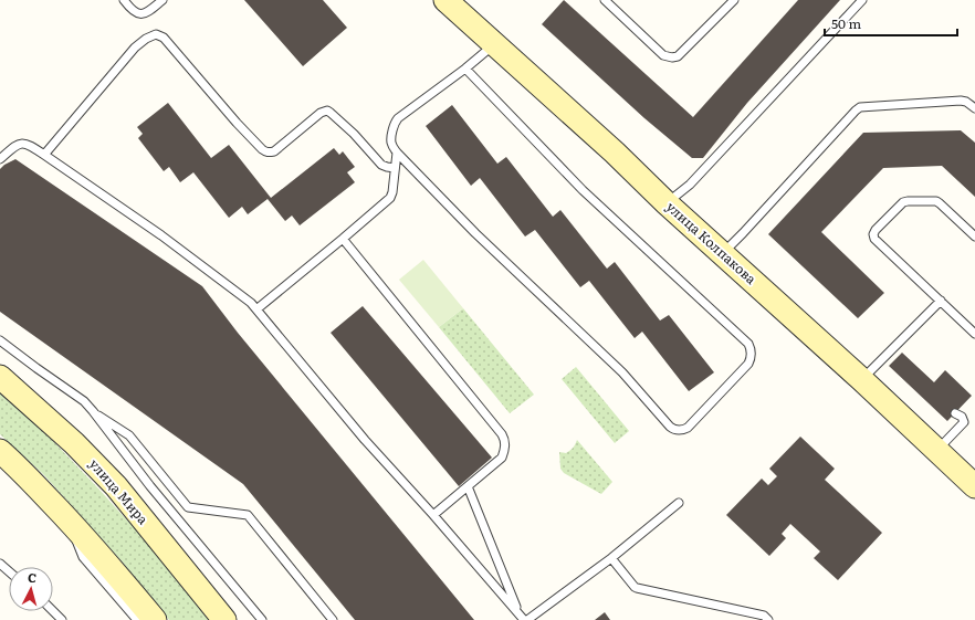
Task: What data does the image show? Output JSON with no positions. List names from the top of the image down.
{
  "streets": {
    "street": ["улица Колпакова", "улица Мира"]
  },
  "scale_bar": "50 m",
  "north": "top"
}
